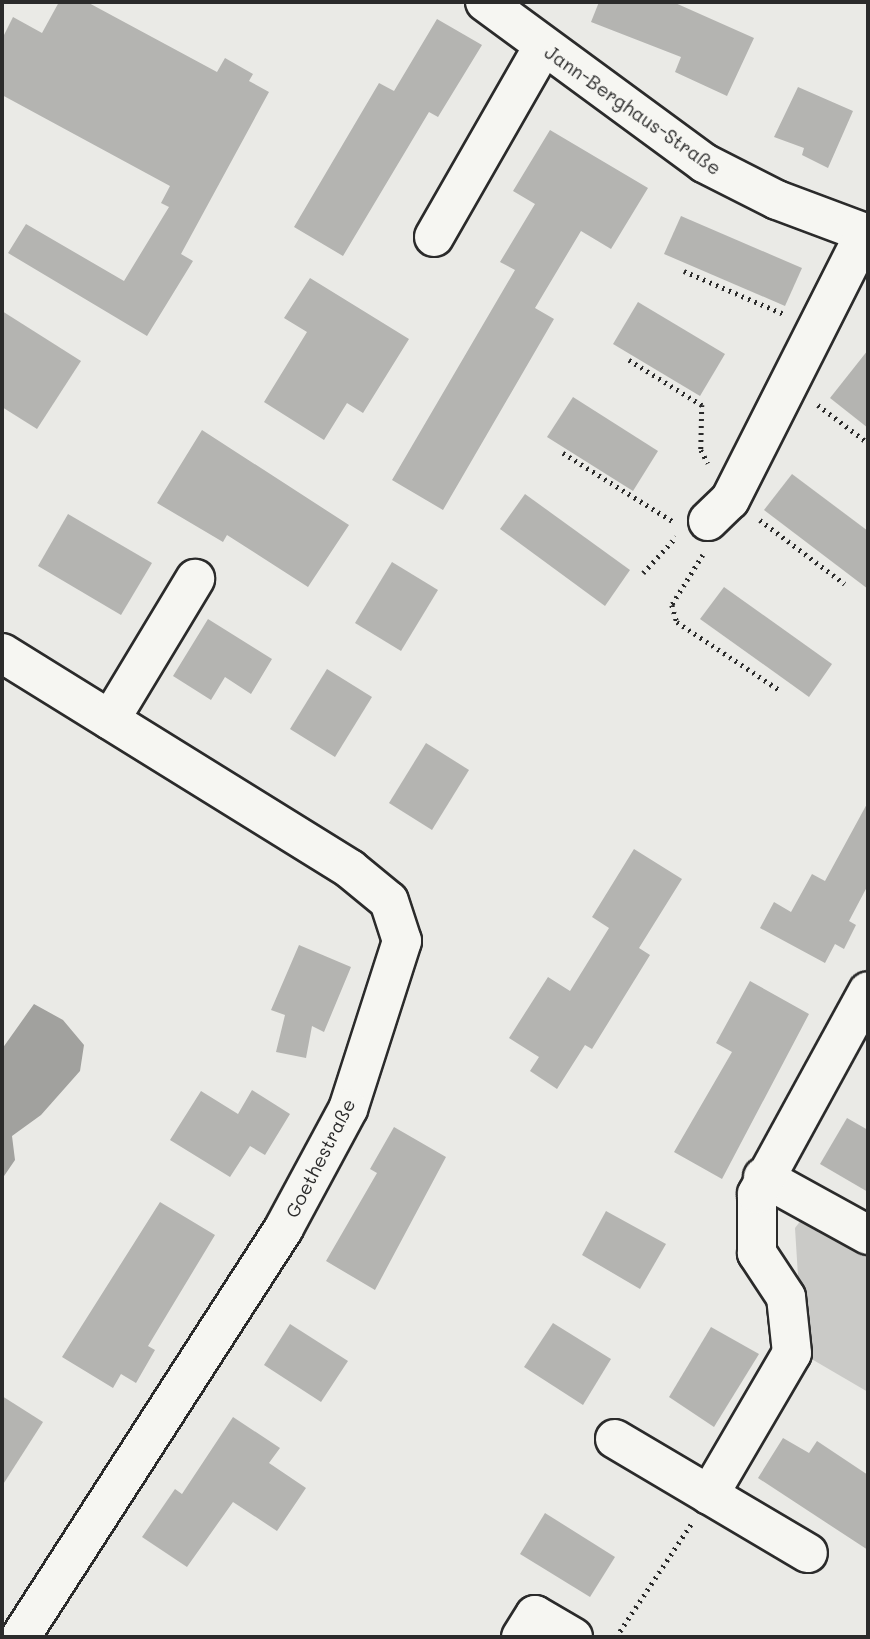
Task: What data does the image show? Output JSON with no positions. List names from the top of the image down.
{
  "streets": {
    "street": ["Jann-Berghaus-Straße", "Goethestraße"]
  }
}
